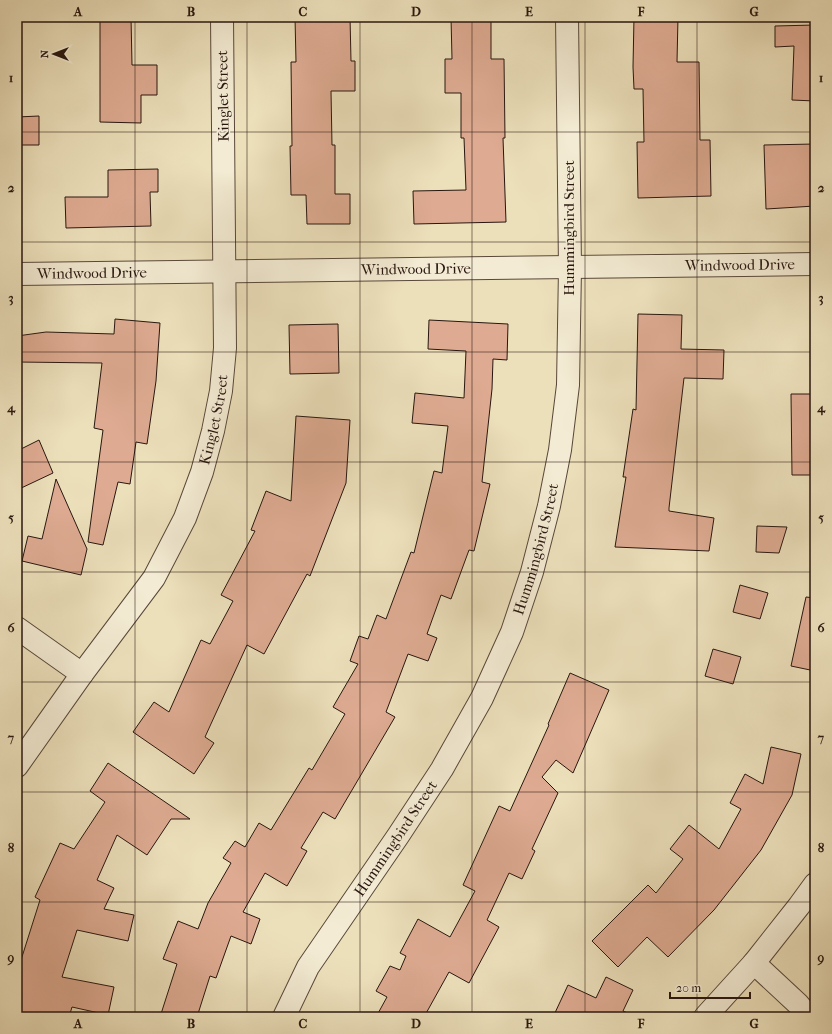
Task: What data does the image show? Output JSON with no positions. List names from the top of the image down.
{
  "streets": {
    "street": ["Kinglet Street", "Hummingbird Street", "Windwood Drive"]
  },
  "crossings": [
    ["Kinglet Street", "Windwood Drive"],
    ["Hummingbird Street", "Windwood Drive"]
  ],
  "scale_bar": "20 m",
  "north": "left",
  "grid": {
    "columns": [
      "A",
      "B",
      "C",
      "D",
      "E",
      "F",
      "G"
    ],
    "rows": [
      "1",
      "2",
      "3",
      "4",
      "5",
      "6",
      "7",
      "8",
      "9"
    ]
  }
}
